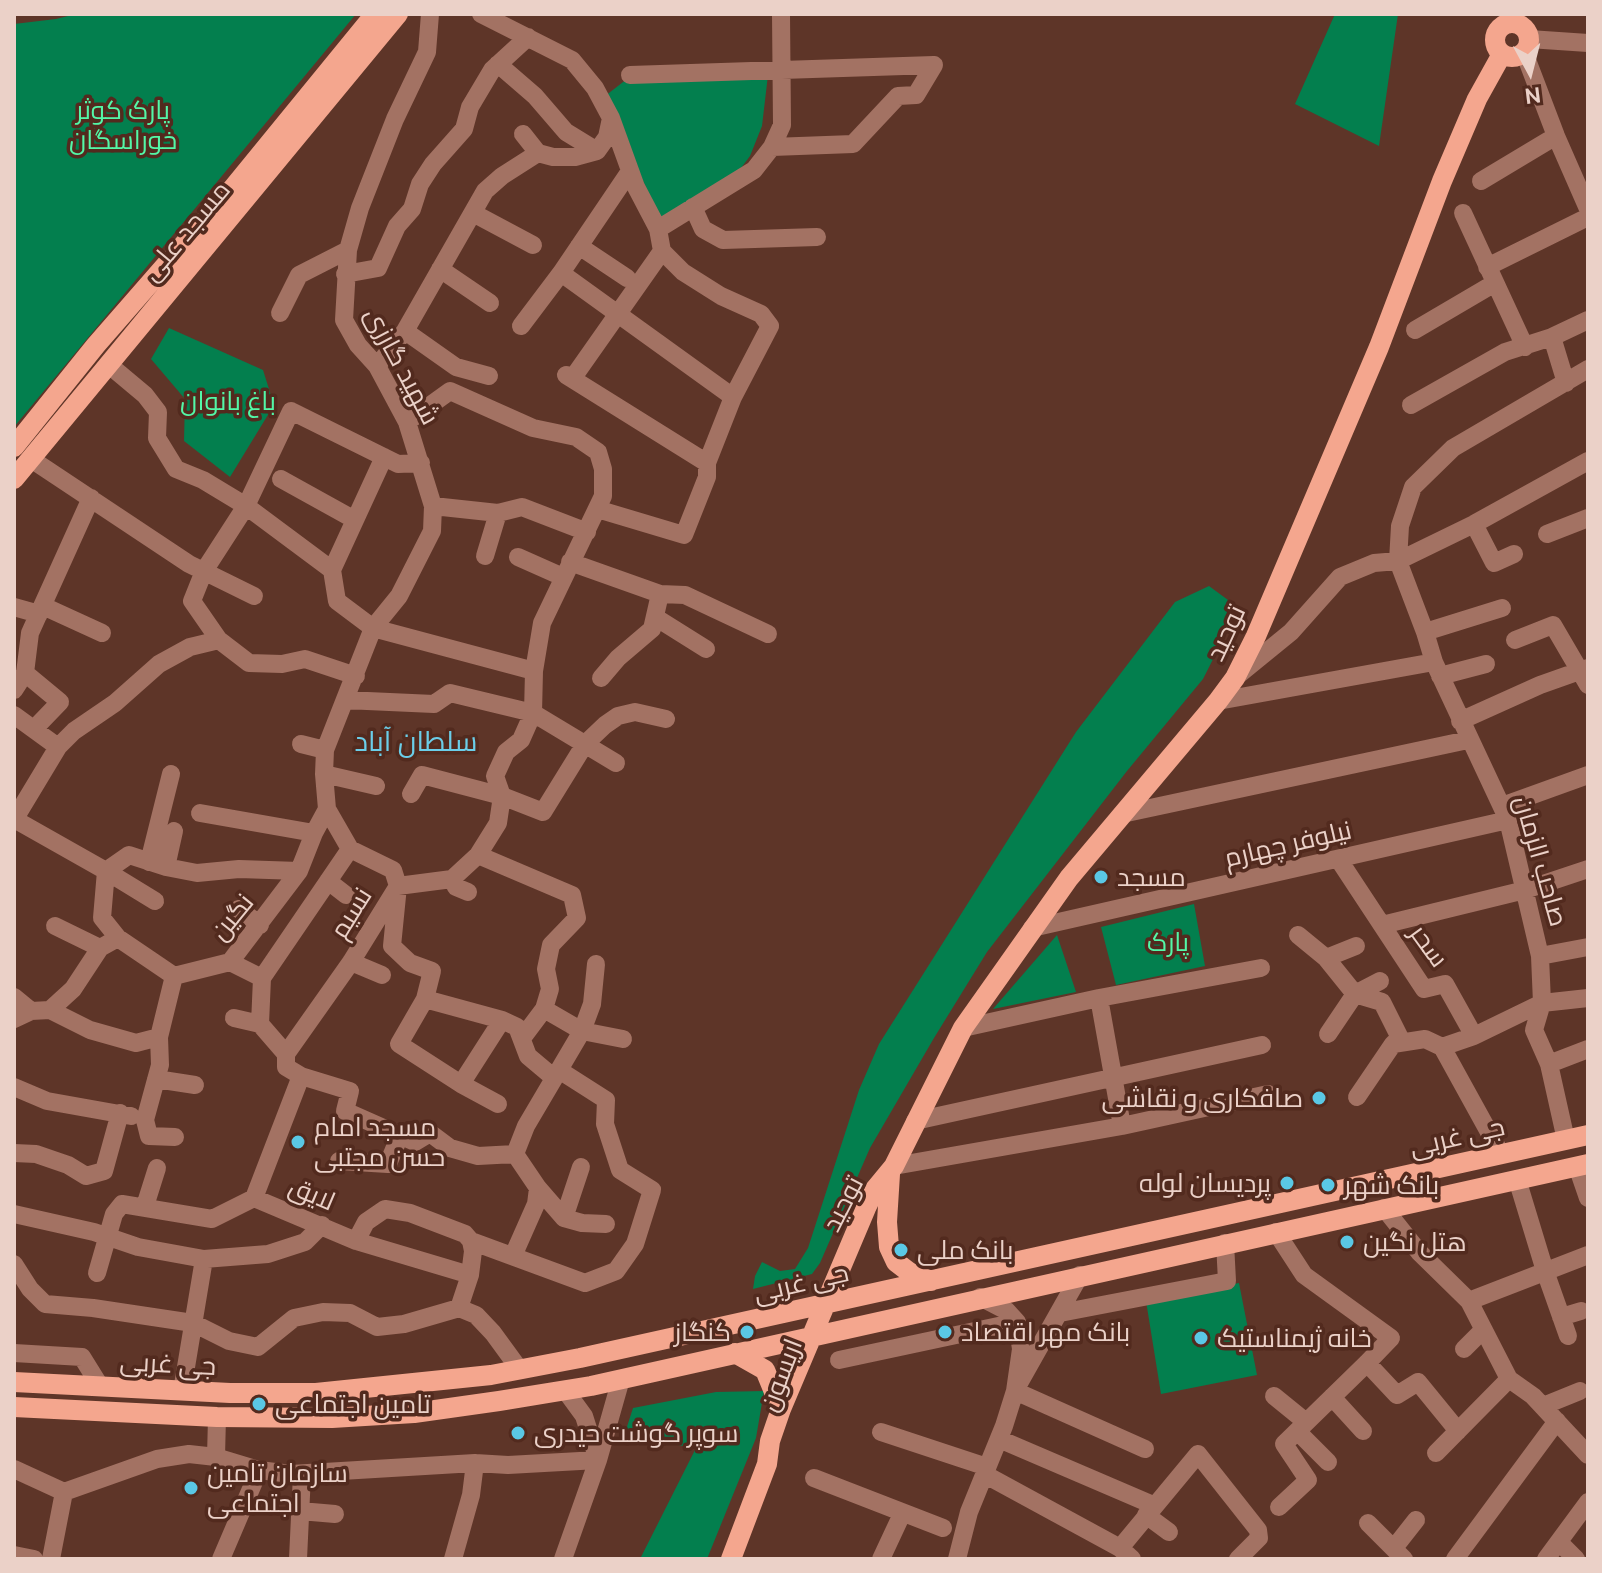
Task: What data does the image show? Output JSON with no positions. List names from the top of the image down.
{
  "streets": {
    "main road": [
      "مسجد علی",
      "توحید",
      "جی غربی",
      "اریسون"
    ],
    "street": [
      "شهید گارزی",
      "نیلوفر چهارم",
      "صاحب الزمان",
      "نسیم",
      "نگین",
      "سحر",
      "لایق"
    ]
  },
  "crossings": [
    ["شهید گارزی", "نگین"],
    ["توحید", "نیلوفر چهارم"],
    ["توحید", "جی غربی"],
    ["توحید", "اریسون"],
    ["نیلوفر چهارم", "صاحب الزمان"],
    ["نیلوفر چهارم", "سحر"],
    ["صاحب الزمان", "جی غربی"],
    ["نسیم", "لایق"],
    ["جی غربی", "اریسون"]
  ],
  "districts": ["سلطان آباد"],
  "parks": ["پارک کوثر خوراسگان", "باغ بانوان", "پارک"],
  "places": [
    "مسجد",
    "صافکاری و نقاشی",
    "مسجد امام حسن مجتبی",
    "پردیسان لوله",
    "بانک شهر",
    "هتل نگین",
    "بانک ملی",
    "کنگاز",
    "بانک مهر اقتصاد",
    "خانه ژیمناستیک",
    "تامین اجتماعی",
    "سوپر گوشت حیدری",
    "سازمان تامین اجتماعی"
  ],
  "north": "bottom"
}
